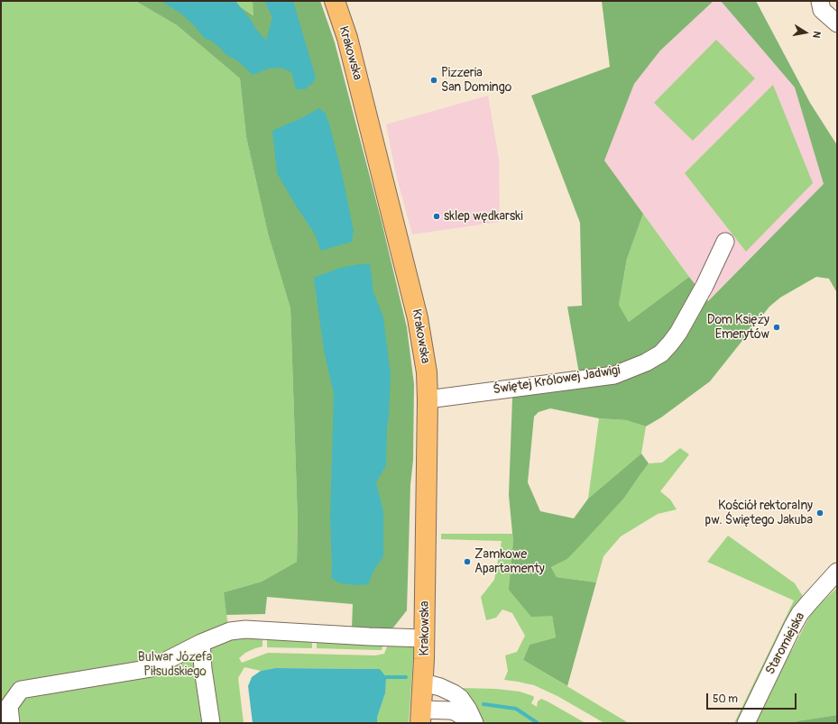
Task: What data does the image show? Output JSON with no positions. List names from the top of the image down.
{
  "streets": {
    "main road": ["Krakowska"],
    "street": ["Świętej Królowej Jadwigi", "Staromiejska"]
  },
  "crossings": [
    ["Krakowska", "Świętej Królowej Jadwigi"]
  ],
  "parks": ["Bulwar Józefa Piłsudskiego"],
  "places": [
    "Pizzeria San Domingo",
    "sklep wędkarski",
    "Dom Księży Emerytów",
    "Kościół rektoralny pw. Świętego Jakuba",
    "Zamkowe Apartamenty"
  ],
  "scale_bar": "50 m",
  "north": "right"
}
